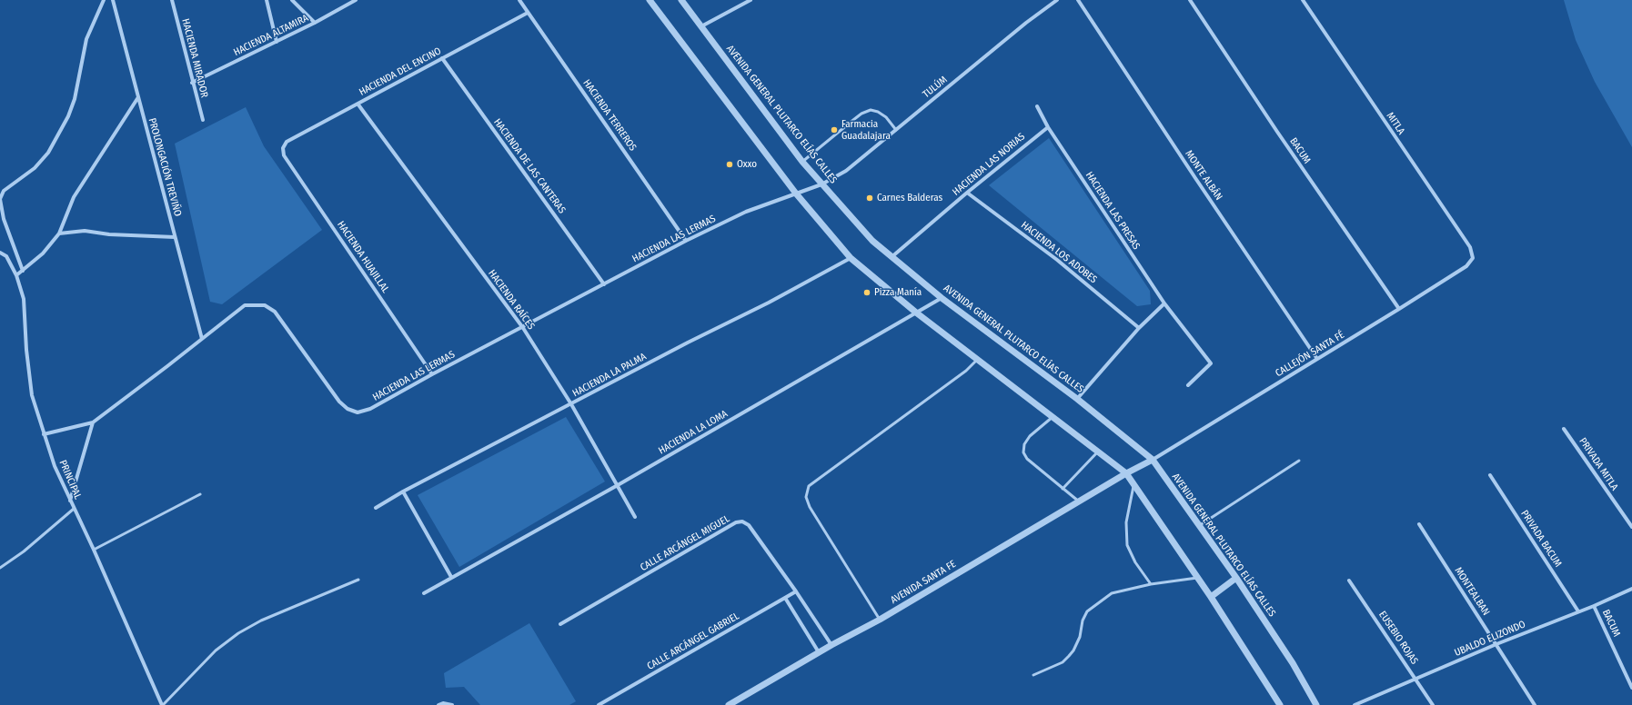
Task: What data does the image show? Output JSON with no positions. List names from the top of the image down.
{
  "streets": {
    "street": [
      "HACIENDA ALTAMIRA",
      "HACIENDA MIRADOR",
      "HACIENDA DEL ENCINO",
      "TULÚM",
      "AVENIDA GENERAL PLUTARCO ELÍAS CALLES",
      "HACIENDA TERREROS",
      "MITLA",
      "BACUM",
      "HACIENDA LAS NORIAS",
      "HACIENDA DE LAS CANTERAS",
      "PROLONGACIÓN TREVIÑO",
      "MONTE ALBÁN",
      "HACIENDA LAS PRESAS",
      "HACIENDA LAS LERMAS",
      "HACIENDA LOS ADOBES",
      "HACIENDA HUAJILLAL",
      "HACIENDA RAÍCES",
      "CALLEJÓN SANTA FÉ",
      "HACIENDA LA PALMA",
      "HACIENDA LA LOMA",
      "PRIVADA MITLA",
      "PRINCIPAL",
      "PRIVADA BACUM",
      "CALLE ARCÁNGEL MIGUEL",
      "AVENIDA SANTA FE",
      "MONTEALBAN",
      "EUSEBIO ROJAS",
      "UBALDO ELIZONDO",
      "CALLE ARCÁNGEL GABRIEL"
    ]
  },
  "crossings": [
    ["HACIENDA ALTAMIRA", "HACIENDA MIRADOR"],
    ["HACIENDA DEL ENCINO", "HACIENDA TERREROS"],
    ["HACIENDA DEL ENCINO", "HACIENDA DE LAS CANTERAS"],
    ["HACIENDA DEL ENCINO", "HACIENDA HUAJILLAL"],
    ["HACIENDA DEL ENCINO", "HACIENDA RAÍCES"],
    ["TULÚM", "AVENIDA GENERAL PLUTARCO ELÍAS CALLES"],
    ["TULÚM", "HACIENDA LAS LERMAS"],
    ["AVENIDA GENERAL PLUTARCO ELÍAS CALLES", "HACIENDA LAS NORIAS"],
    ["AVENIDA GENERAL PLUTARCO ELÍAS CALLES", "HACIENDA LAS LERMAS"],
    ["AVENIDA GENERAL PLUTARCO ELÍAS CALLES", "CALLEJÓN SANTA FÉ"],
    ["AVENIDA GENERAL PLUTARCO ELÍAS CALLES", "HACIENDA LA LOMA"],
    ["AVENIDA GENERAL PLUTARCO ELÍAS CALLES", "AVENIDA SANTA FE"],
    ["HACIENDA TERREROS", "HACIENDA LAS LERMAS"],
    ["MITLA", "CALLEJÓN SANTA FÉ"],
    ["BACUM", "CALLEJÓN SANTA FÉ"],
    ["BACUM", "UBALDO ELIZONDO"],
    ["HACIENDA LAS NORIAS", "HACIENDA LAS PRESAS"],
    ["HACIENDA LAS NORIAS", "HACIENDA LOS ADOBES"],
    ["HACIENDA DE LAS CANTERAS", "HACIENDA LAS LERMAS"],
    ["PROLONGACIÓN TREVIÑO", "HACIENDA LAS LERMAS"],
    ["MONTE ALBÁN", "CALLEJÓN SANTA FÉ"],
    ["HACIENDA LAS LERMAS", "HACIENDA HUAJILLAL"],
    ["HACIENDA LAS LERMAS", "HACIENDA RAÍCES"],
    ["HACIENDA LAS LERMAS", "PRINCIPAL"],
    ["HACIENDA RAÍCES", "HACIENDA LA PALMA"],
    ["HACIENDA RAÍCES", "HACIENDA LA LOMA"],
    ["CALLEJÓN SANTA FÉ", "AVENIDA SANTA FE"],
    ["PRIVADA BACUM", "UBALDO ELIZONDO"],
    ["CALLE ARCÁNGEL MIGUEL", "AVENIDA SANTA FE"],
    ["CALLE ARCÁNGEL MIGUEL", "CALLE ARCÁNGEL GABRIEL"],
    ["MONTEALBAN", "UBALDO ELIZONDO"],
    ["EUSEBIO ROJAS", "UBALDO ELIZONDO"]
  ],
  "places": [
    "Farmacia Guadalajara",
    "Oxxo",
    "Carnes Balderas",
    "Pizza Manía"
  ]
}
